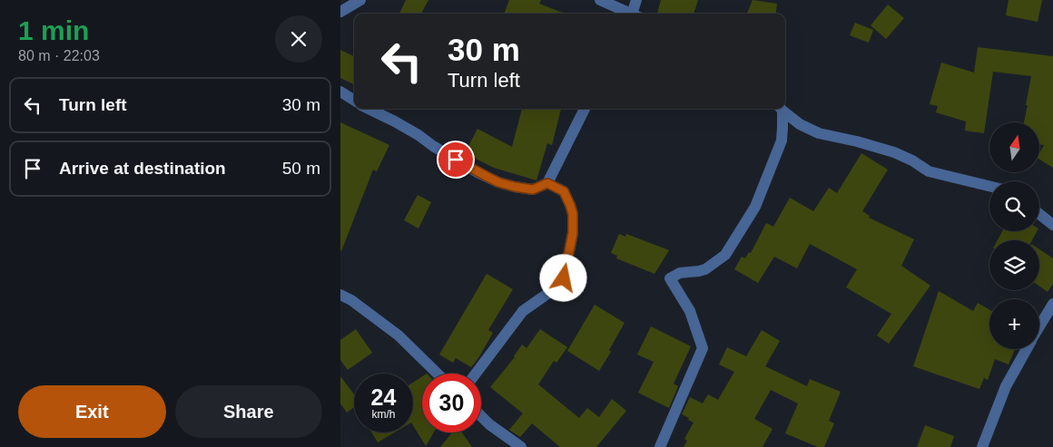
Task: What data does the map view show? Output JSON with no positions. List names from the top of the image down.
{
  "north": "top",
  "page": {
    "heading": ["1 min", "80 m · 22:03"],
    "turn": ["30 m", "Turn left"],
    "list": [
      {
        "name": "Turn left",
        "value": "30 m"
      },
      {
        "name": "Arrive at destination",
        "value": "50 m"
      }
    ],
    "map_buttons": "+",
    "speed": "24 km/h",
    "limit": "30",
    "buttons": ["Exit", "Share"]
  }
}
